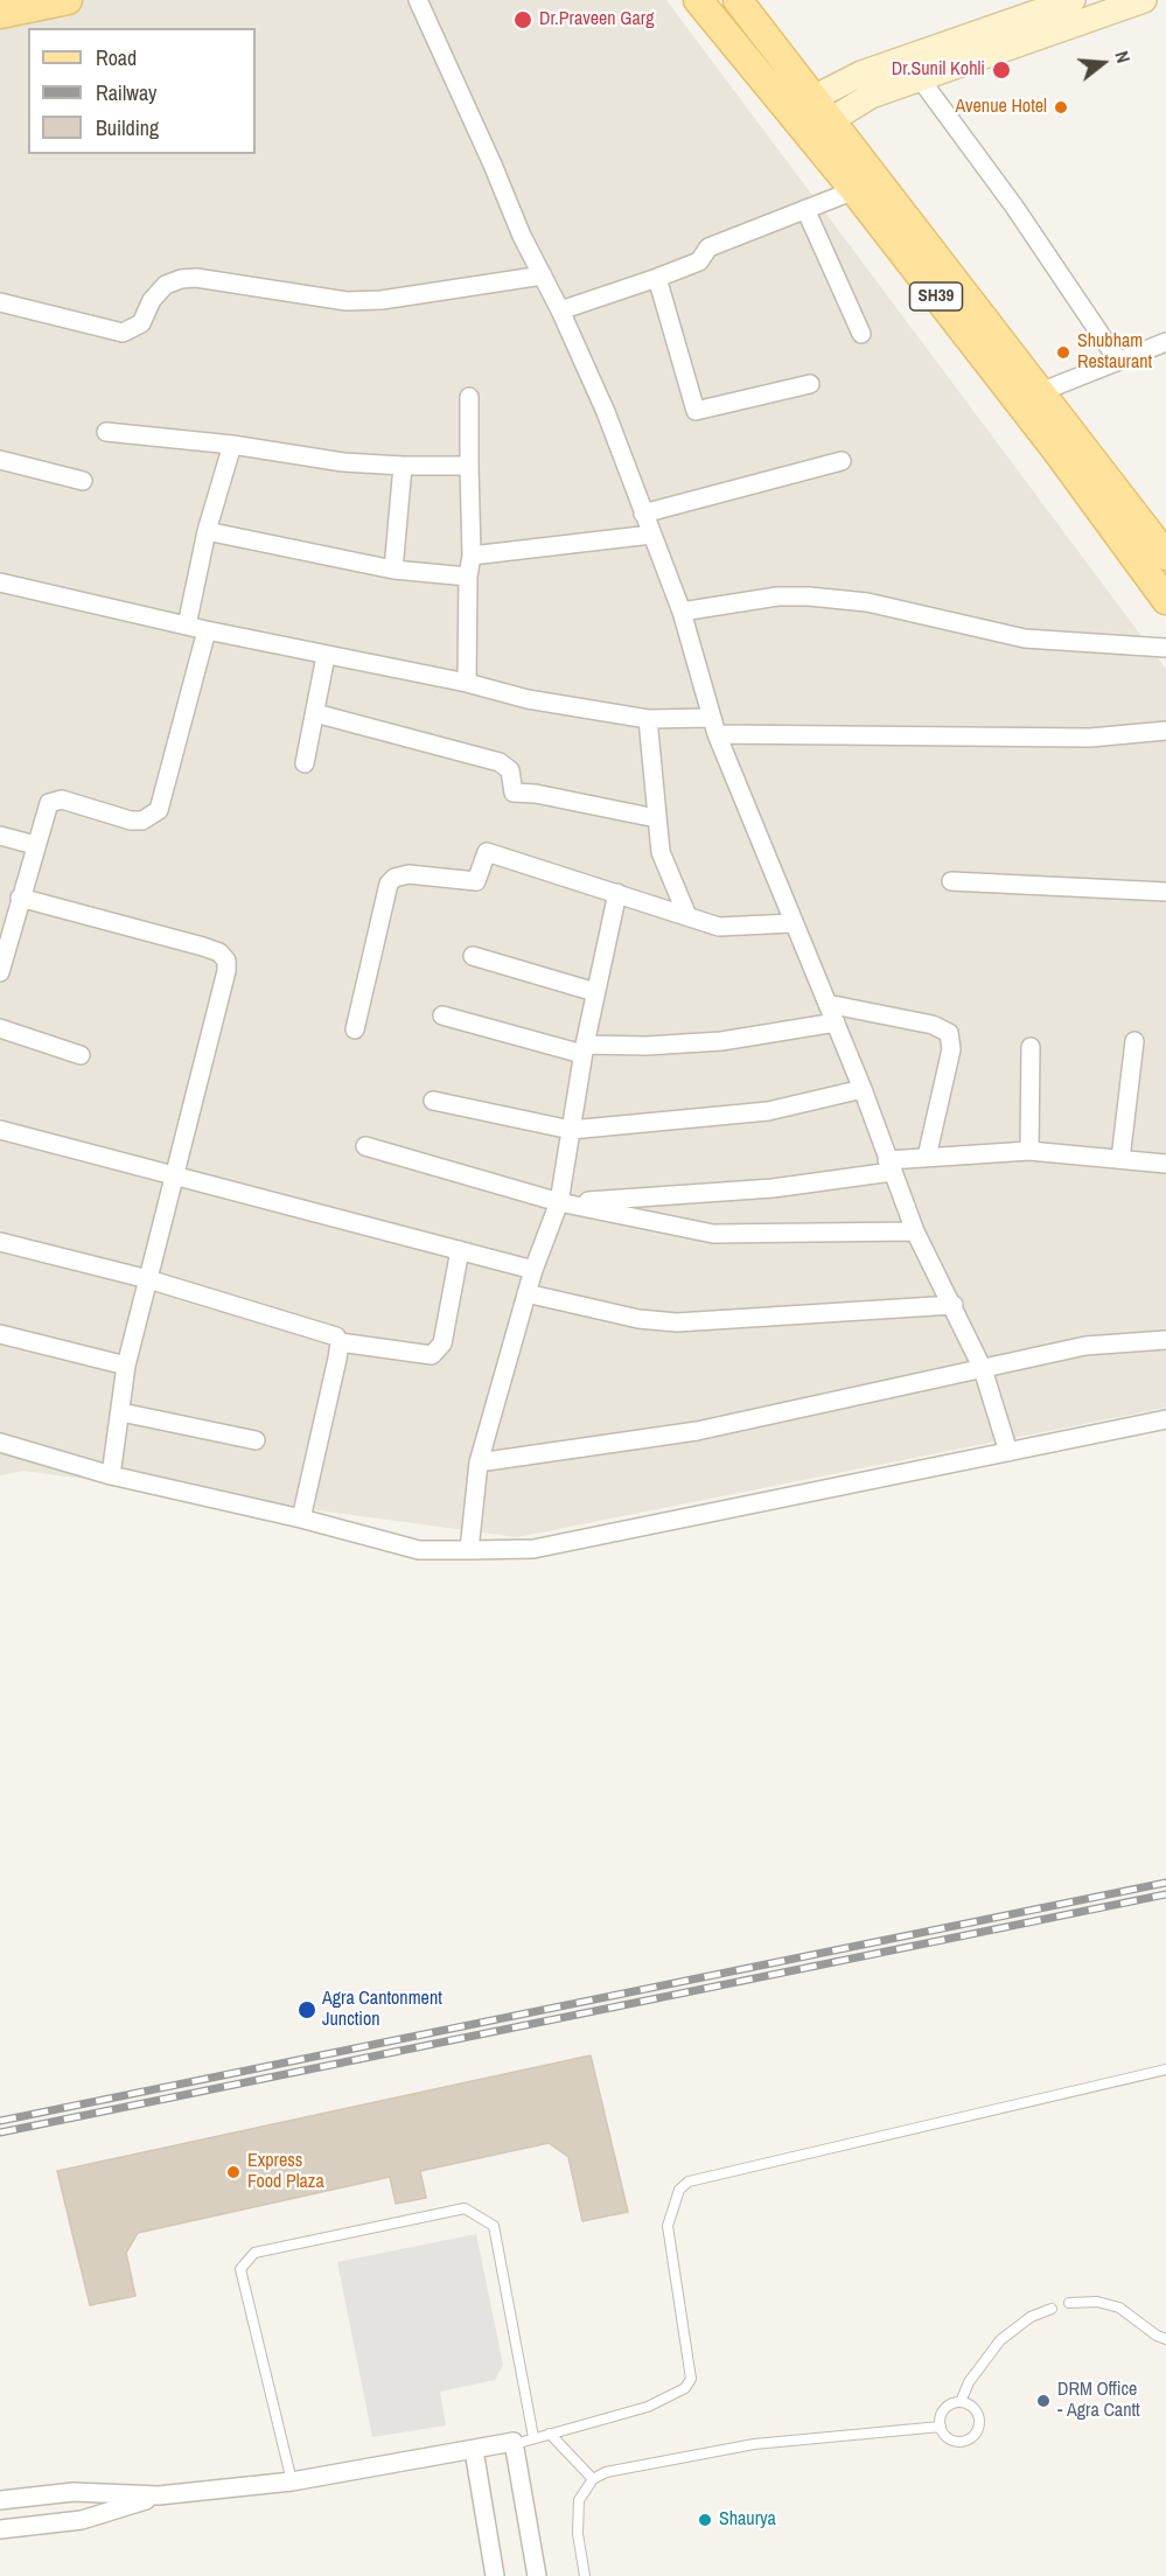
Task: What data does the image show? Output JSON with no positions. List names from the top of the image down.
{
  "streets": {
    "main road": ["SH39"]
  },
  "places": [
    "Dr.Praveen Garg",
    "Dr.Sunil Kohli",
    "Avenue Hotel",
    "Shubham Restaurant",
    "Agra Cantonment Junction",
    "Express Food Plaza",
    "DRM Office - Agra Cantt",
    "Shaurya"
  ],
  "legend": ["Road", "Railway", "Building"],
  "north": "right"
}
